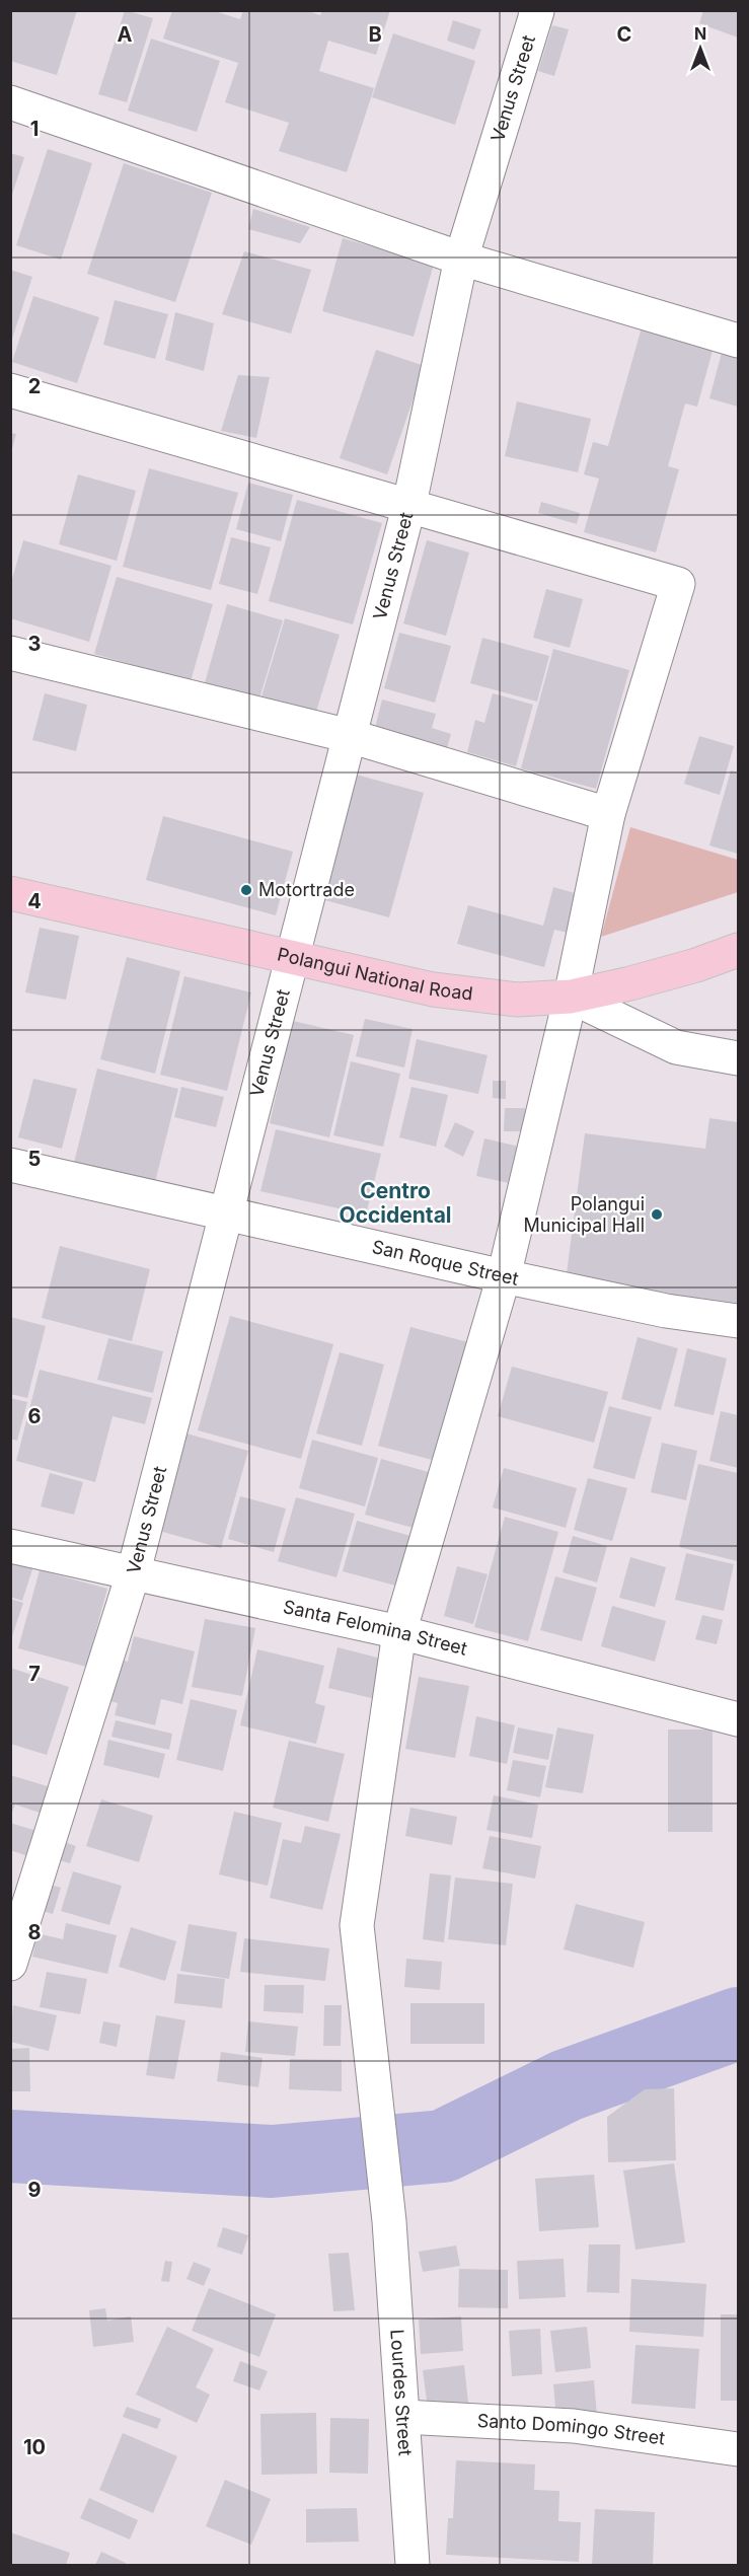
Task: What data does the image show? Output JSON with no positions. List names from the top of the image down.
{
  "streets": {
    "main road": ["Polangui National Road"],
    "street": [
      "Venus Street",
      "San Roque Street",
      "Santa Felomina Street",
      "Lourdes Street",
      "Santo Domingo Street"
    ]
  },
  "crossings": [
    ["Venus Street", "Polangui National Road"],
    ["Venus Street", "San Roque Street"],
    ["Venus Street", "Santa Felomina Street"],
    ["Venus Street", "Lourdes Street"],
    ["Polangui National Road", "Lourdes Street"],
    ["San Roque Street", "Lourdes Street"],
    ["Santa Felomina Street", "Lourdes Street"],
    ["Lourdes Street", "Santo Domingo Street"]
  ],
  "districts": ["Centro Occidental"],
  "places": ["Motortrade", "Polangui Municipal Hall"],
  "north": "top",
  "grid": {
    "columns": ["A", "B", "C"],
    "rows": [
      "1",
      "2",
      "3",
      "4",
      "5",
      "6",
      "7",
      "8",
      "9",
      "10"
    ]
  }
}
